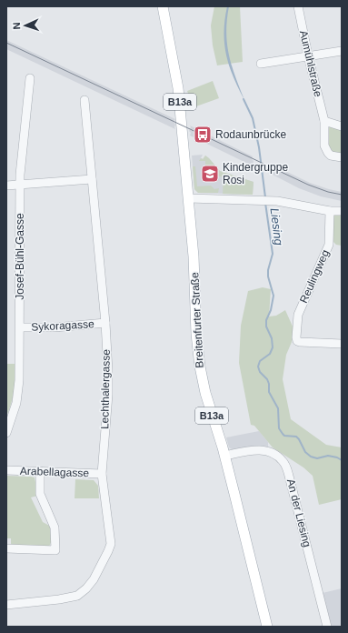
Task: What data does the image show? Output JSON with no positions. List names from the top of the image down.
{
  "streets": {
    "main road": ["B13a", "Breitenfurter Straße"],
    "street": [
      "Aumühlstraße",
      "Josef-Bühl-Gasse",
      "Reulingweg",
      "Sykoragasse",
      "Lechthalergasse",
      "Arabellagasse",
      "An der Liesing"
    ]
  },
  "crossings": [
    ["Josef-Bühl-Gasse", "Sykoragasse"],
    ["Breitenfurter Straße", "An der Liesing"],
    ["Sykoragasse", "Lechthalergasse"],
    ["Lechthalergasse", "Arabellagasse"]
  ],
  "water": ["Liesing"],
  "places": {
    "bus stop": ["Rodaunbrücke"],
    "school or university": ["Kindergruppe Rosi"]
  },
  "north": "left"
}
